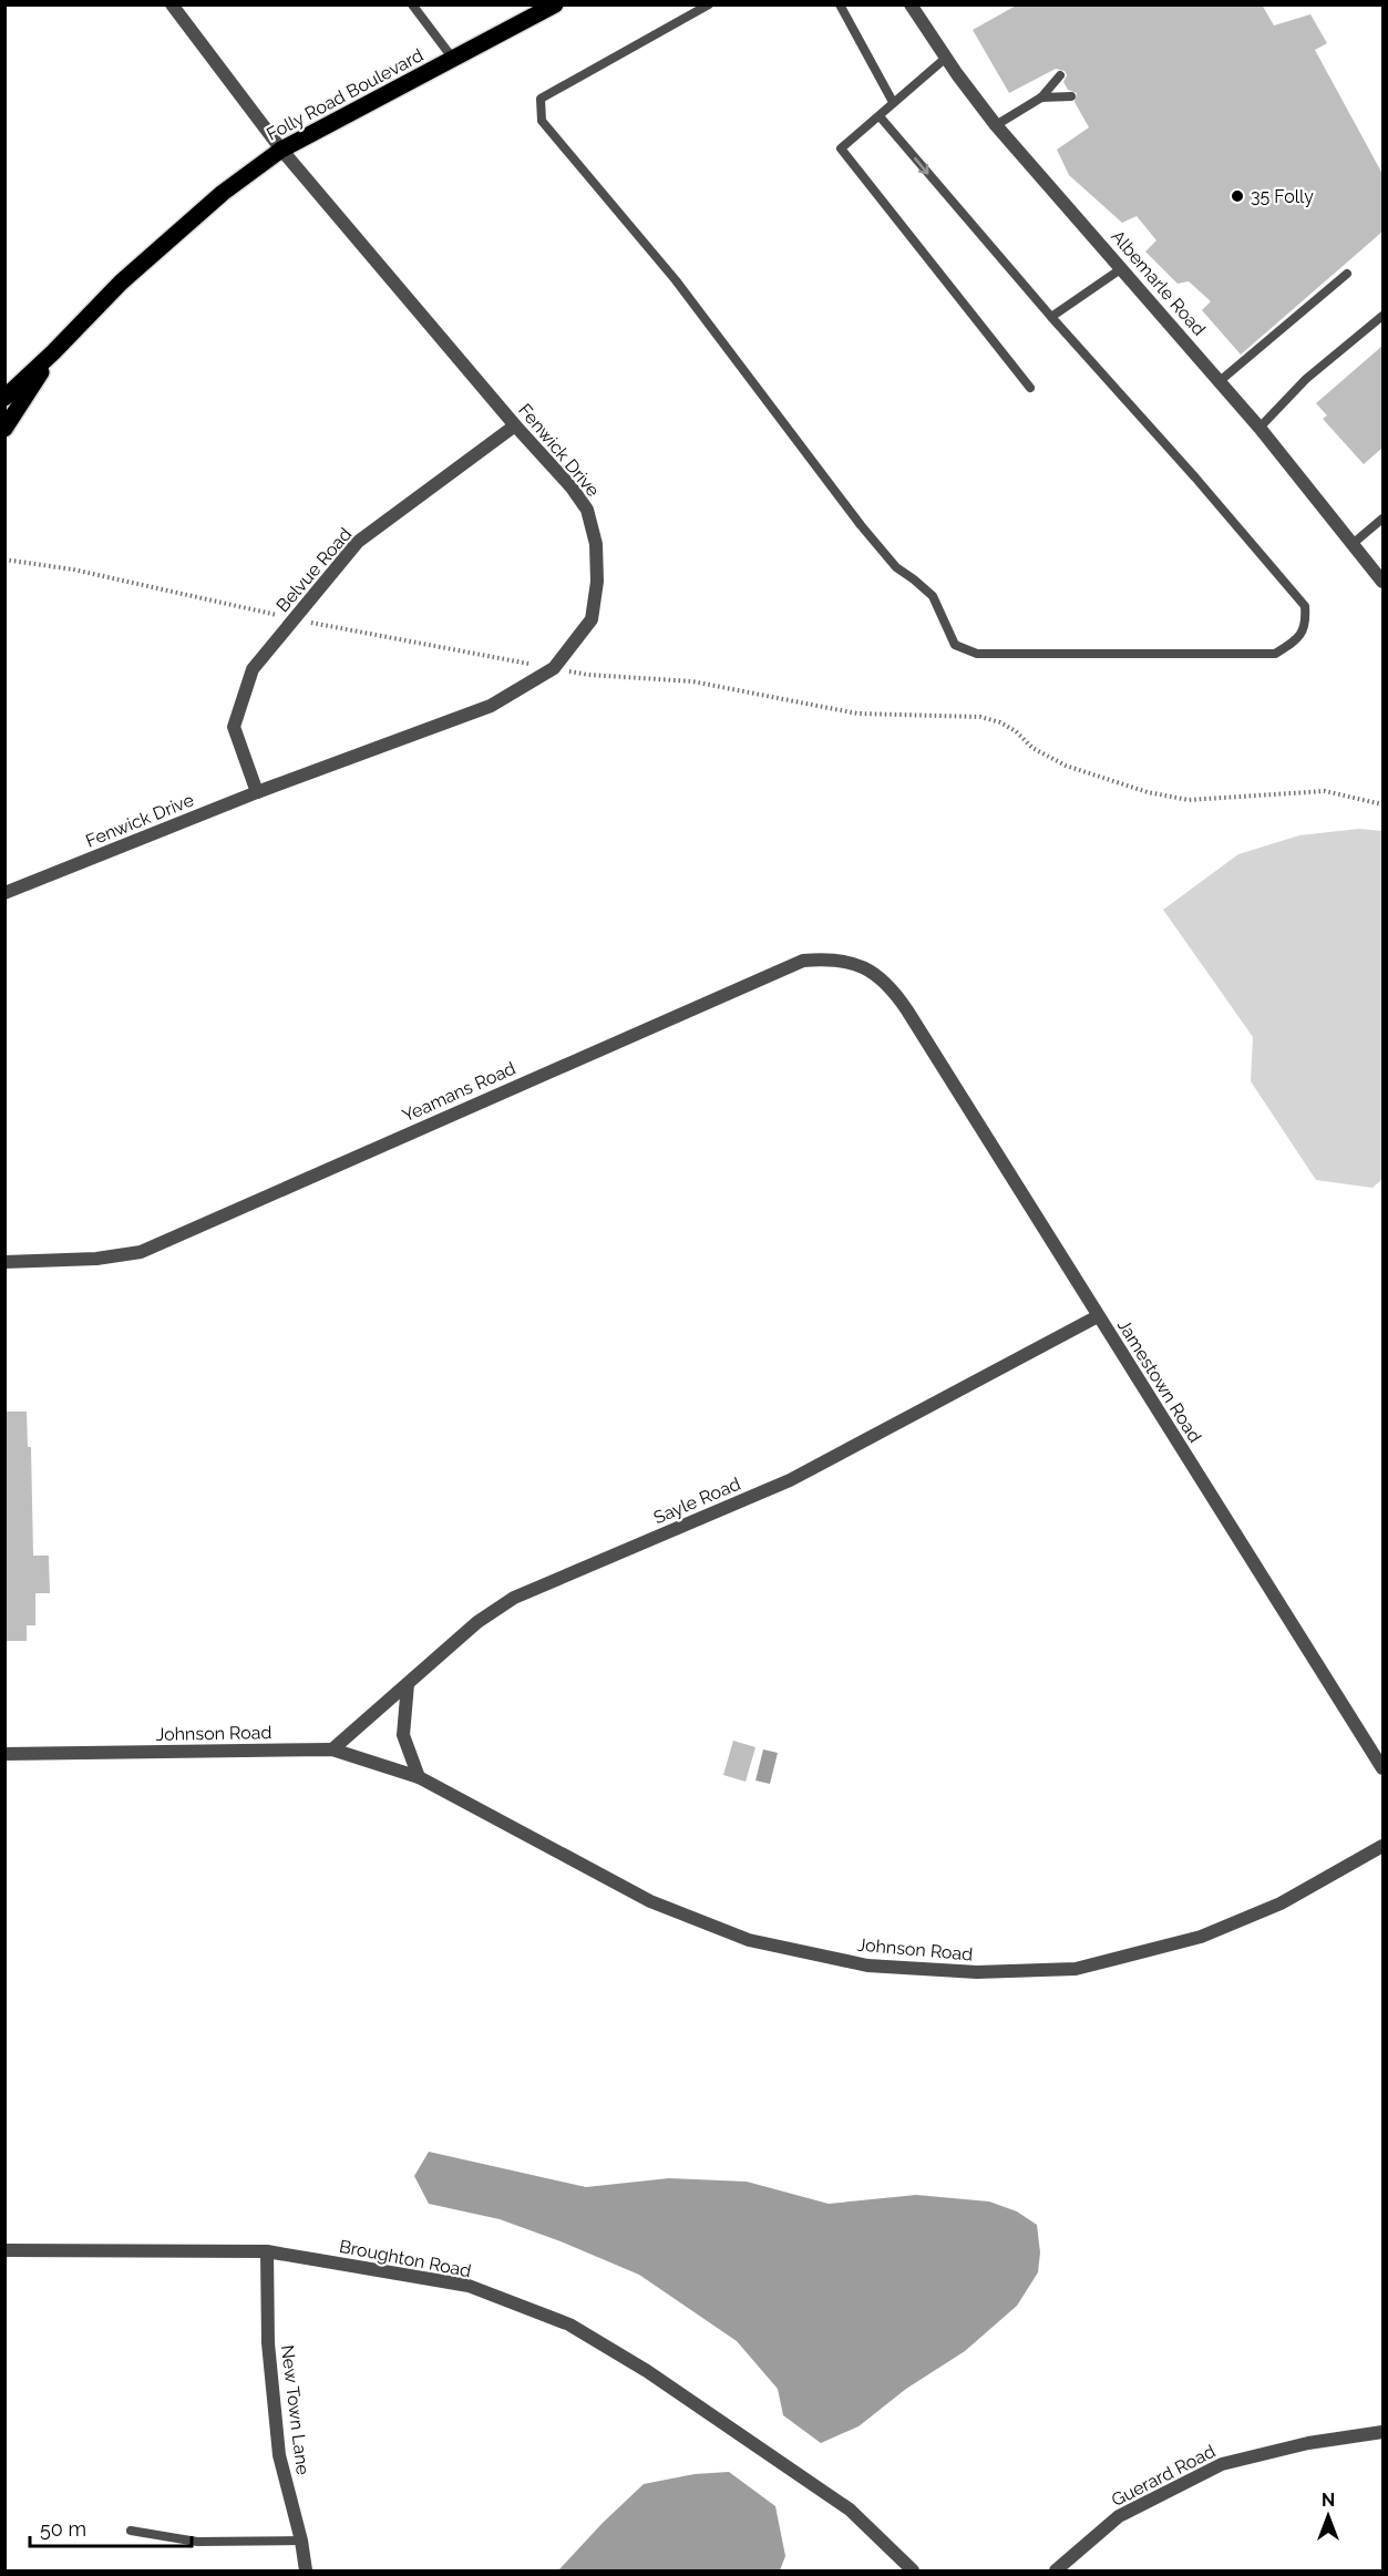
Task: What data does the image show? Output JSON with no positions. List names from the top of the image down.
{
  "streets": {
    "main road": ["Folly Road Boulevard"],
    "street": [
      "Albemarle Road",
      "Fenwick Drive",
      "Belvue Road",
      "Yeamans Road",
      "Jamestown Road",
      "Sayle Road",
      "Johnson Road",
      "Broughton Road",
      "New Town Lane",
      "Guerard Road"
    ]
  },
  "crossings": [
    ["Folly Road Boulevard", "Fenwick Drive"],
    ["Fenwick Drive", "Belvue Road"],
    ["Yeamans Road", "Jamestown Road"],
    ["Jamestown Road", "Sayle Road"],
    ["Sayle Road", "Johnson Road"],
    ["Broughton Road", "New Town Lane"]
  ],
  "places": ["35 Folly"],
  "scale_bar": "50 m",
  "north": "top"
}
